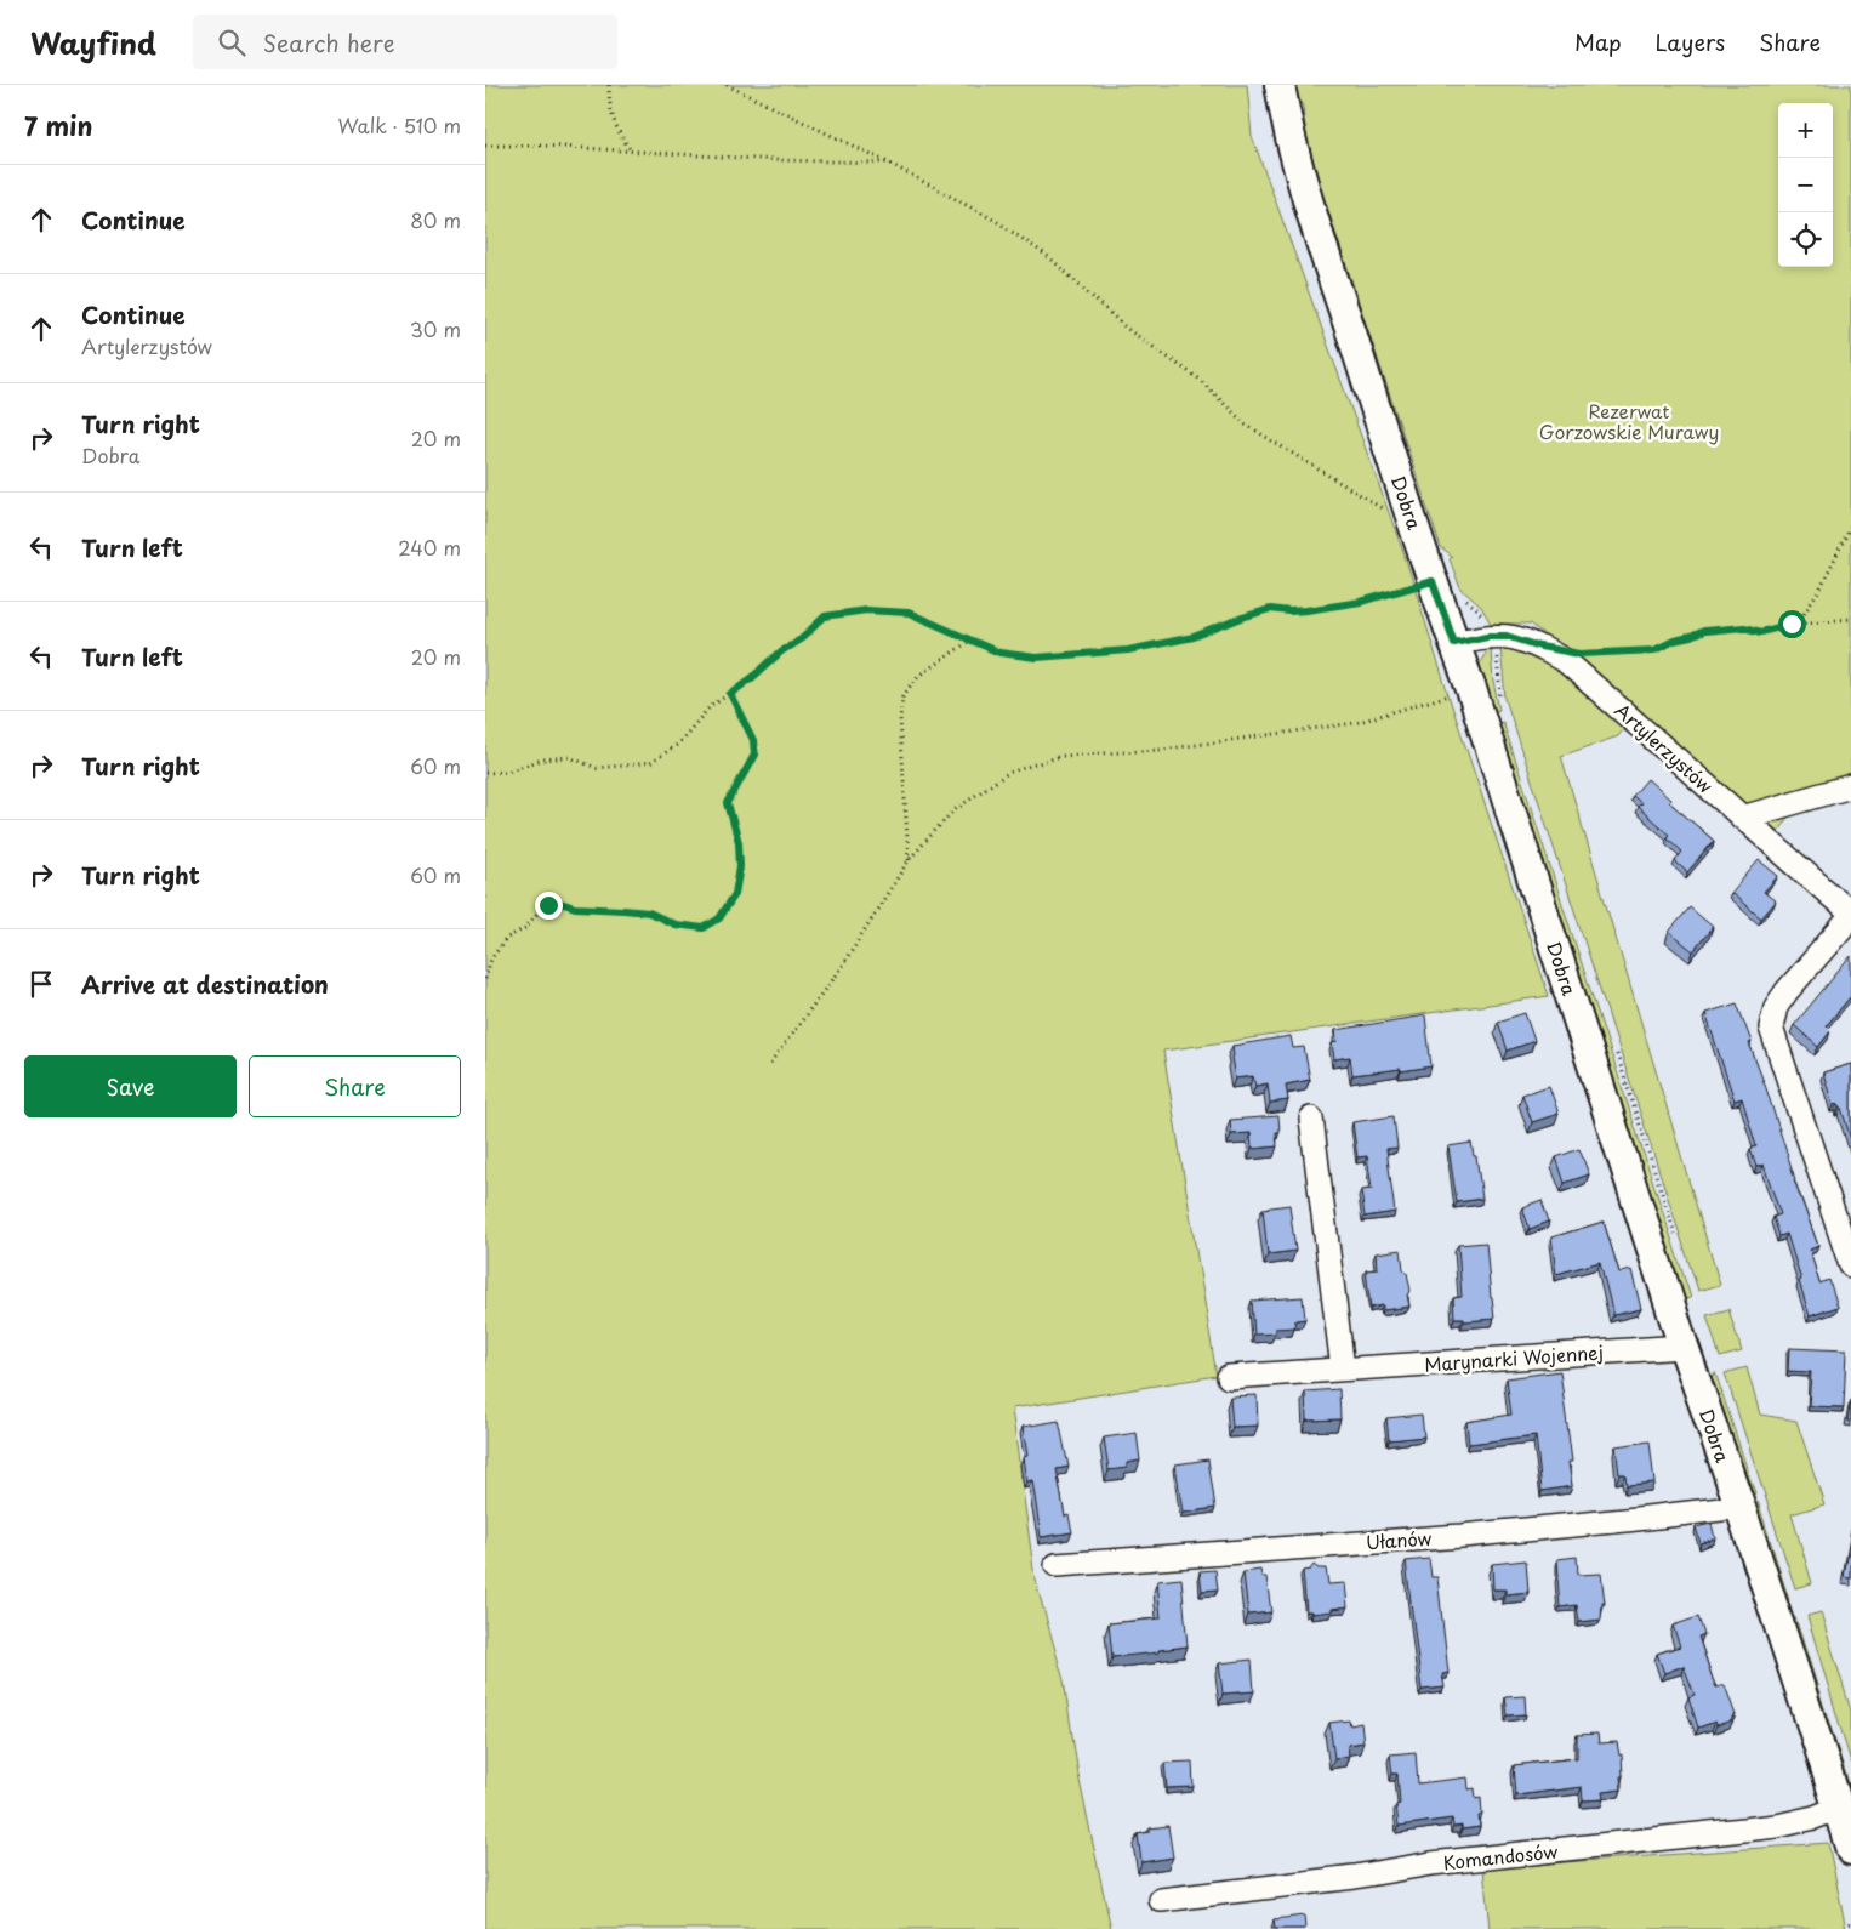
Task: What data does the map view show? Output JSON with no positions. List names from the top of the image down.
{
  "streets": {
    "street": [
      "Dobra",
      "Artylerzystów",
      "Marynarki Wojennej",
      "Ułanów",
      "Komandosów"
    ]
  },
  "crossings": [
    ["Dobra", "Artylerzystów"],
    ["Dobra", "Marynarki Wojennej"],
    ["Dobra", "Ułanów"],
    ["Dobra", "Komandosów"]
  ],
  "parks": ["Rezerwat Gorzowskie Murawy"],
  "page": {
    "header": "Wayfind",
    "search": "Search here",
    "nav": ["Map", "Layers", "Share"],
    "heading": ["7 min", "Walk · 510 m"],
    "map_buttons": ["+", "−"],
    "list": [
      ["Continue", "80 m"],
      ["Continue", "Artylerzystów", "30 m"],
      ["Turn right", "Dobra", "20 m"],
      ["Turn left", "240 m"],
      ["Turn left", "20 m"],
      ["Turn right", "60 m"],
      ["Turn right", "60 m"],
      "Arrive at destination"
    ],
    "buttons": ["Save", "Share"]
  }
}
